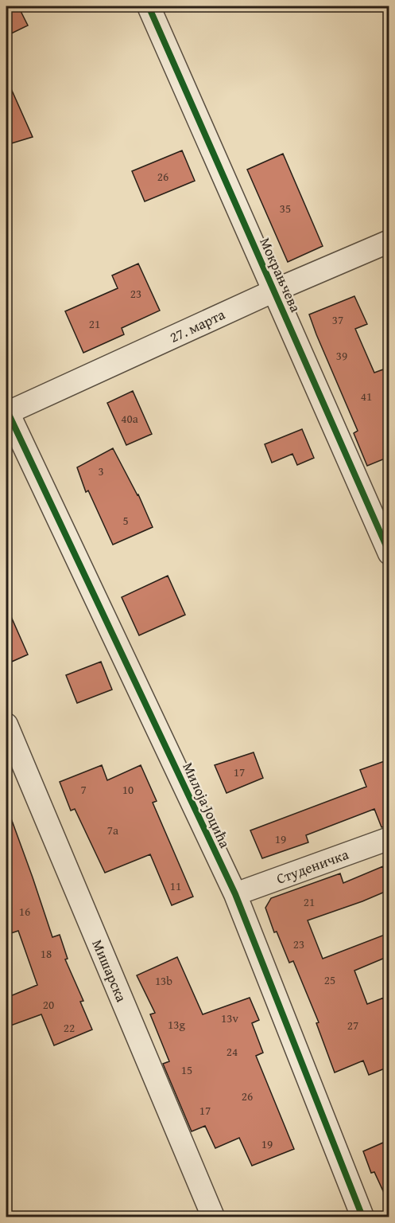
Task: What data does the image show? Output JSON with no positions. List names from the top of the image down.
{
  "streets": {
    "street": [
      "Мокрањчева",
      "27. марта",
      "Милоја Јоцића",
      "Студеничка",
      "Мишарска"
    ]
  },
  "crossings": [
    ["Мокрањчева", "27. марта"],
    ["27. марта", "Милоја Јоцића"],
    ["Милоја Јоцића", "Студеничка"]
  ],
  "house_numbers": [
    "26",
    "35",
    "23",
    "37",
    "21",
    "39",
    "41",
    "40a",
    "3",
    "5",
    "17",
    "7",
    "10",
    "7a",
    "19",
    "11",
    "21",
    "16",
    "23",
    "18",
    "25",
    "13b",
    "20",
    "13v",
    "13g",
    "27",
    "22",
    "24",
    "15",
    "26",
    "17",
    "19"
  ]
}
